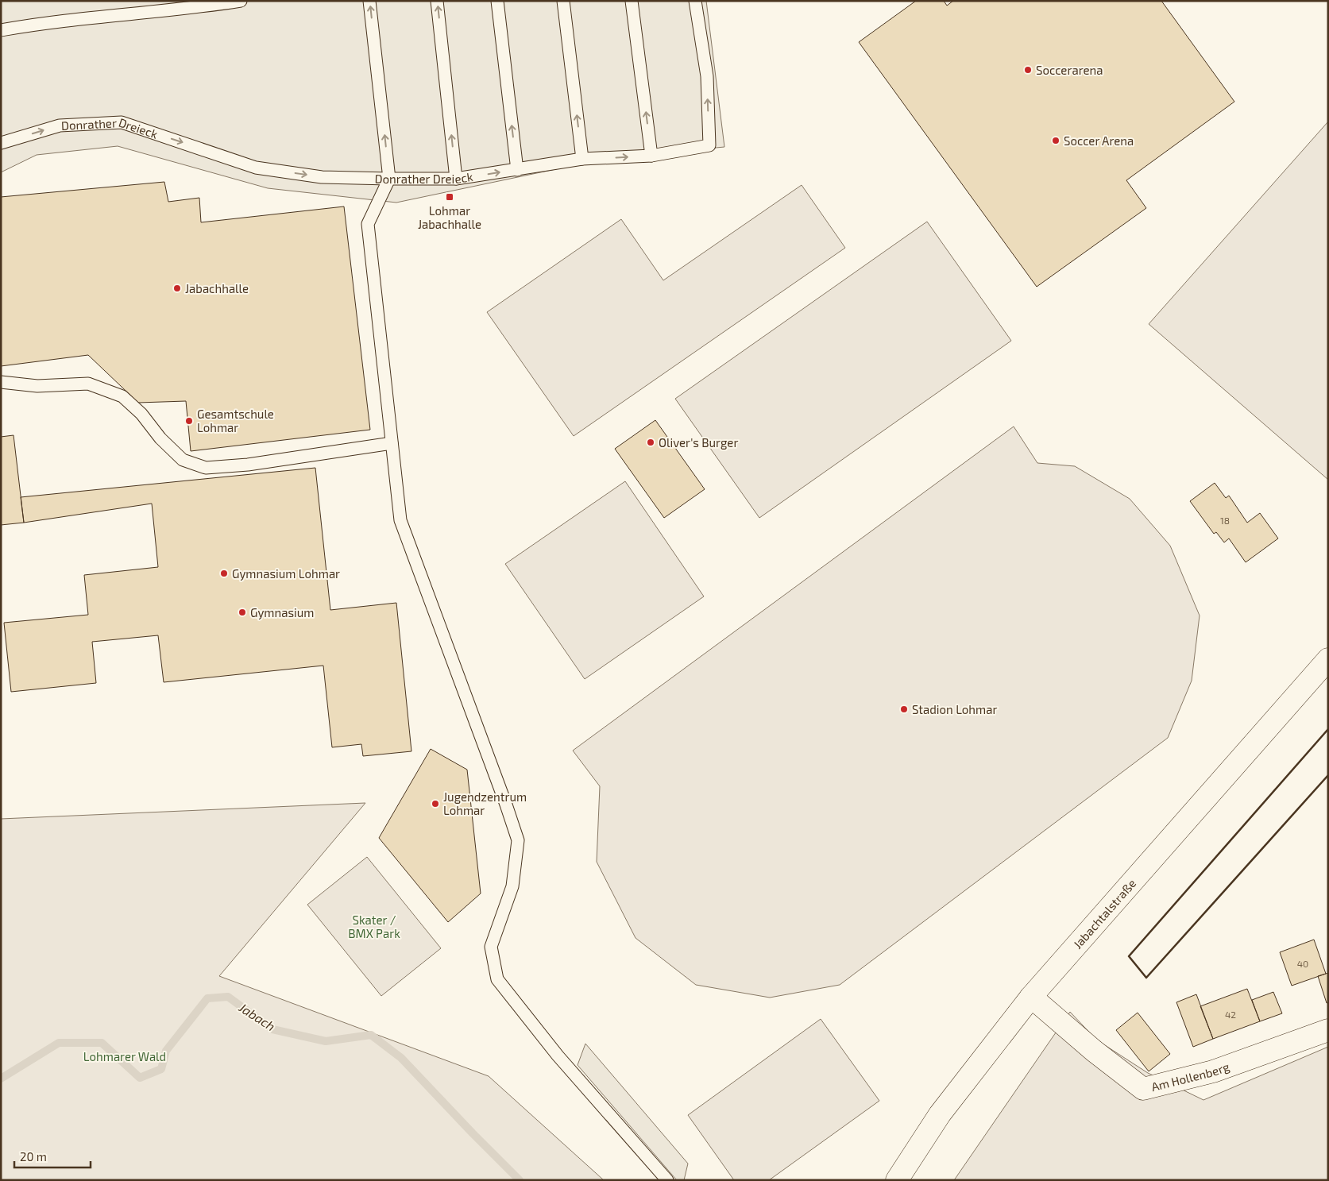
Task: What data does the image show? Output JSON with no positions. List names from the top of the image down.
{
  "streets": {
    "main road": ["Jabachtalstraße", "Am Hollenberg"],
    "lane": ["Donrather Dreieck"]
  },
  "crossings": [
    ["Jabachtalstraße", "Am Hollenberg"]
  ],
  "water": ["Jabach"],
  "parks": ["Skater / BMX Park", "Lohmarer Wald"],
  "places": {
    "other": [
      "Soccerarena",
      "Soccer Arena",
      "Jabachhalle",
      "Gesamtschule Lohmar",
      "Oliver's Burger",
      "Gymnasium Lohmar",
      "Gymnasium",
      "Stadion Lohmar",
      "Jugendzentrum Lohmar"
    ],
    "transit": ["Lohmar Jabachhalle"]
  },
  "house_numbers": ["18", "40", "42"],
  "scale_bar": "20 m"
}
